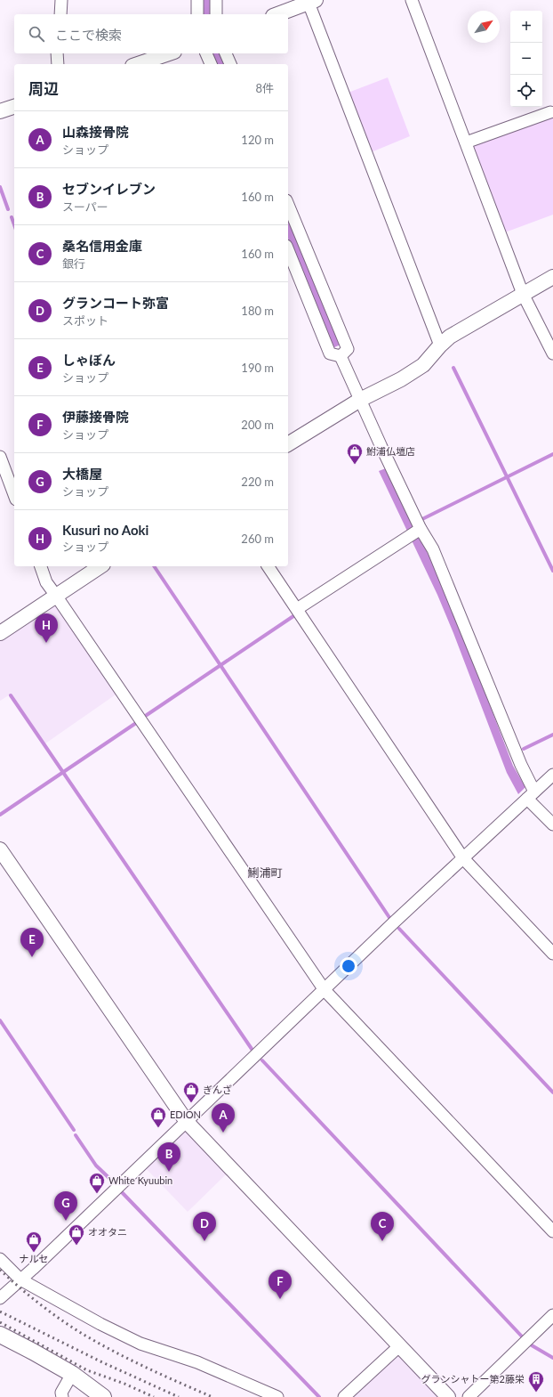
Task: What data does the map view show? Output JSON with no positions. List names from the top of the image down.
{
  "districts": ["鯏浦町"],
  "places": {
    "shop": [
      "鮒浦仏壇店",
      "ぎんざ",
      "EDION",
      "White Kyuubin",
      "オオタニ",
      "ナルセ"
    ],
    "building": ["グランシャトー第2藤栄"]
  },
  "north": "top right",
  "page": {
    "map_buttons": ["+", "−"],
    "search": "ここで検索",
    "heading": ["周辺", "8件"],
    "list": [
      {
        "mark": "A",
        "name": "山森接骨院",
        "note": "ショップ",
        "value": "120 m"
      },
      {
        "mark": "B",
        "name": "セブンイレブン",
        "note": "スーパー",
        "value": "160 m"
      },
      {
        "mark": "C",
        "name": "桑名信用金庫",
        "note": "銀行",
        "value": "160 m"
      },
      {
        "mark": "D",
        "name": "グランコート弥富",
        "note": "スポット",
        "value": "180 m"
      },
      {
        "mark": "E",
        "name": "しゃぼん",
        "note": "ショップ",
        "value": "190 m"
      },
      {
        "mark": "F",
        "name": "伊藤接骨院",
        "note": "ショップ",
        "value": "200 m"
      },
      {
        "mark": "G",
        "name": "大橋屋",
        "note": "ショップ",
        "value": "220 m"
      },
      {
        "mark": "H",
        "name": "Kusuri no Aoki",
        "note": "ショップ",
        "value": "260 m"
      }
    ],
    "pins": [
      "H",
      "E",
      "A",
      "B",
      "G",
      "C",
      "D",
      "F"
    ]
  }
}
